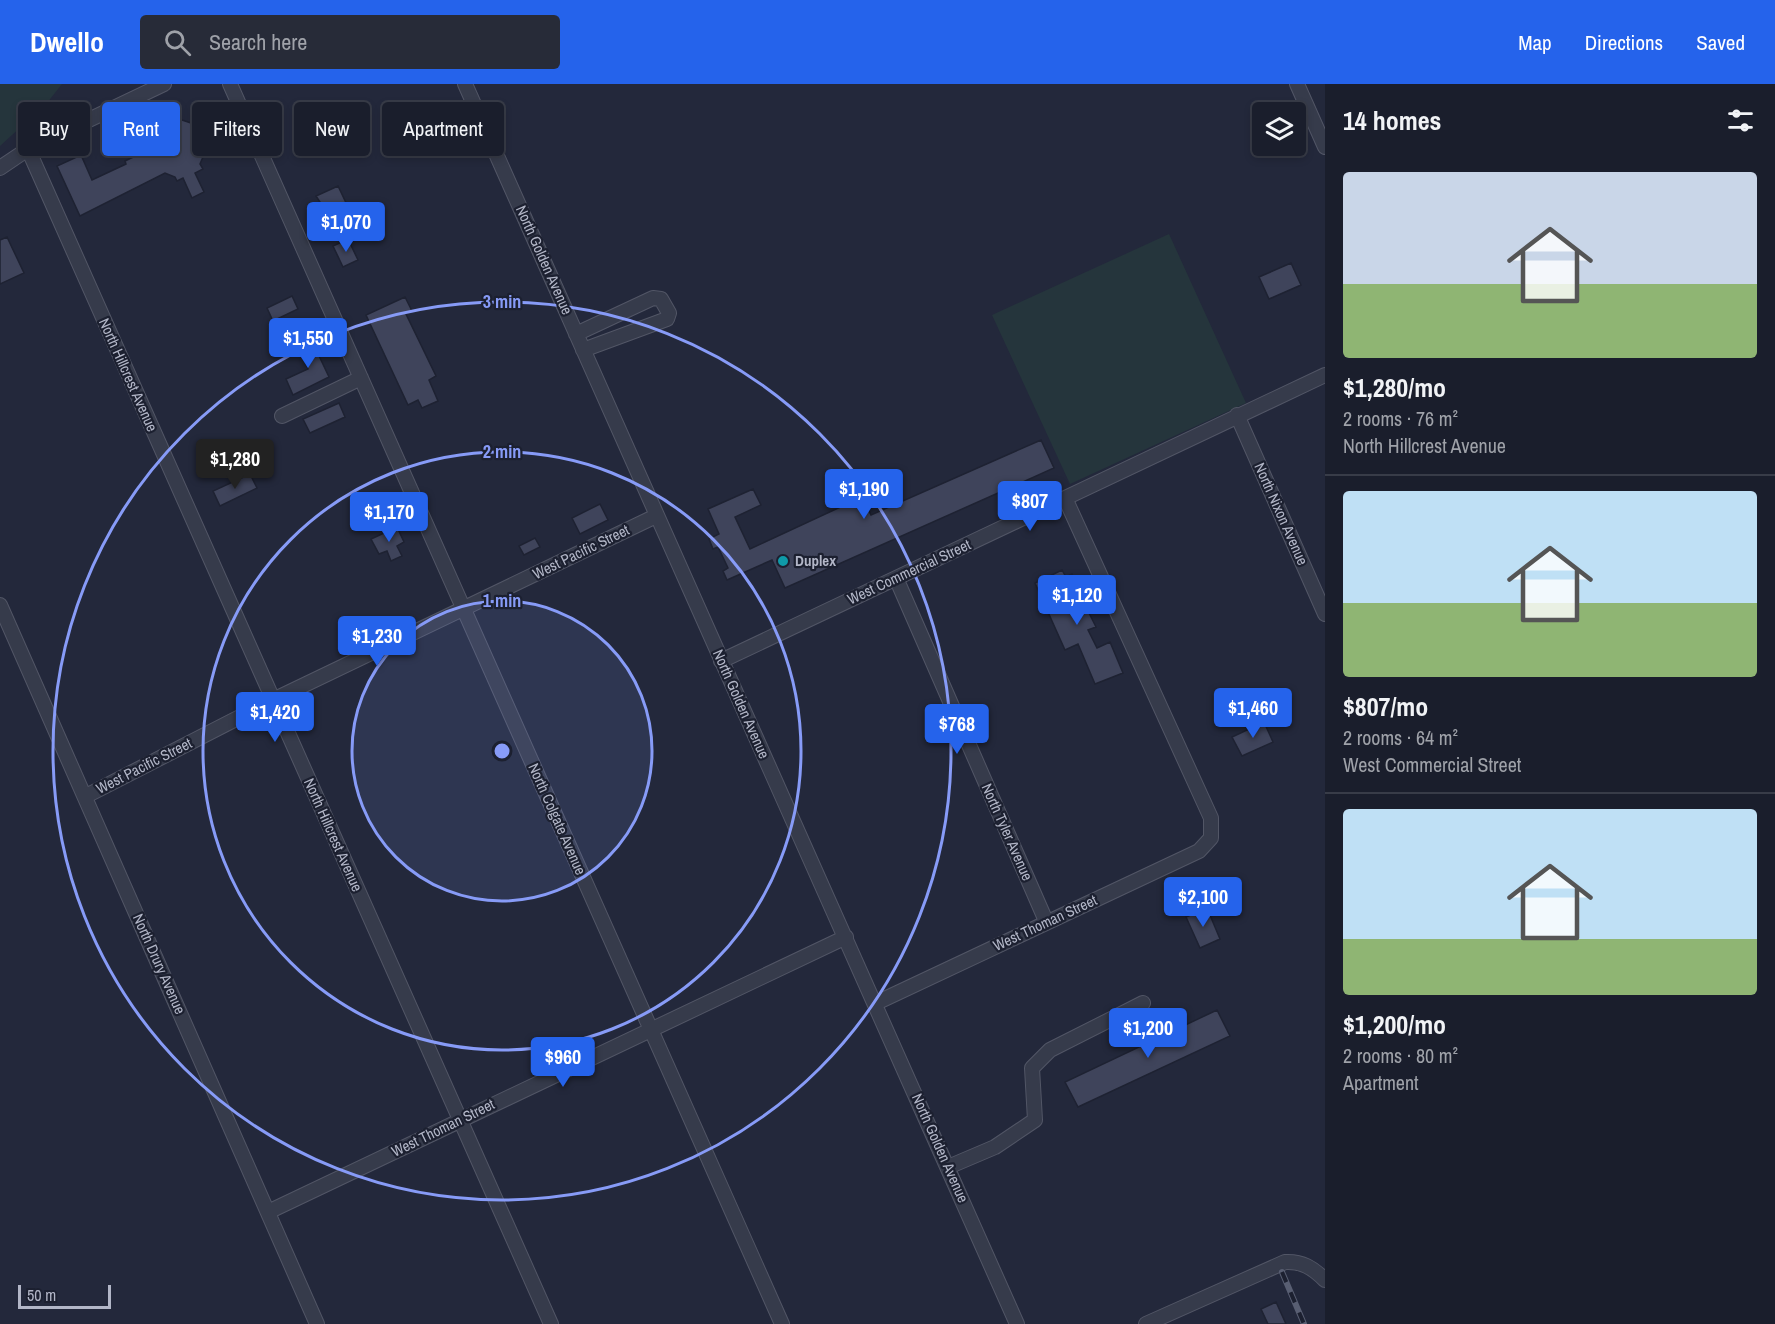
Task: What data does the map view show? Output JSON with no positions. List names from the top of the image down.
{
  "streets": {
    "street": [
      "North Golden Avenue",
      "North Hillcrest Avenue",
      "North Nixon Avenue",
      "West Pacific Street",
      "West Commercial Street",
      "North Colgate Avenue",
      "North Tyler Avenue",
      "West Thoman Street",
      "North Drury Avenue"
    ]
  },
  "crossings": [
    ["North Golden Avenue", "West Pacific Street"],
    ["North Golden Avenue", "West Commercial Street"],
    ["North Golden Avenue", "West Thoman Street"],
    ["North Hillcrest Avenue", "West Pacific Street"],
    ["North Hillcrest Avenue", "West Thoman Street"],
    ["North Nixon Avenue", "West Commercial Street"],
    ["West Pacific Street", "North Colgate Avenue"],
    ["West Pacific Street", "North Drury Avenue"],
    ["West Commercial Street", "North Tyler Avenue"],
    ["West Commercial Street", "West Thoman Street"],
    ["North Colgate Avenue", "West Thoman Street"],
    ["North Tyler Avenue", "West Thoman Street"],
    ["West Thoman Street", "North Drury Avenue"]
  ],
  "places": ["Duplex"],
  "scale_bar": "50 m",
  "page": {
    "header": "Dwello",
    "search": "Search here",
    "nav": ["Map", "Directions", "Saved"],
    "heading": "14 homes",
    "chip": [
      "Buy",
      "Rent",
      "Filters",
      "New",
      "Apartment"
    ],
    "list": [
      {
        "name": "$1,280/mo",
        "note": "2 rooms · 76 m² · North Hillcrest Avenue"
      },
      {
        "name": "$807/mo",
        "note": "2 rooms · 64 m² · West Commercial Street"
      },
      {
        "name": "$1,200/mo",
        "note": "2 rooms · 80 m² · Apartment"
      }
    ],
    "price": [
      "$1,070",
      "$1,550",
      "$1,280",
      "$1,190",
      "$807",
      "$1,170",
      "$1,120",
      "$1,230",
      "$1,460",
      "$1,420",
      "$768",
      "$2,100",
      "$1,200",
      "$960"
    ],
    "scale": "50 m"
  },
  "rings": ["3 min", "2 min", "1 min"]
}
